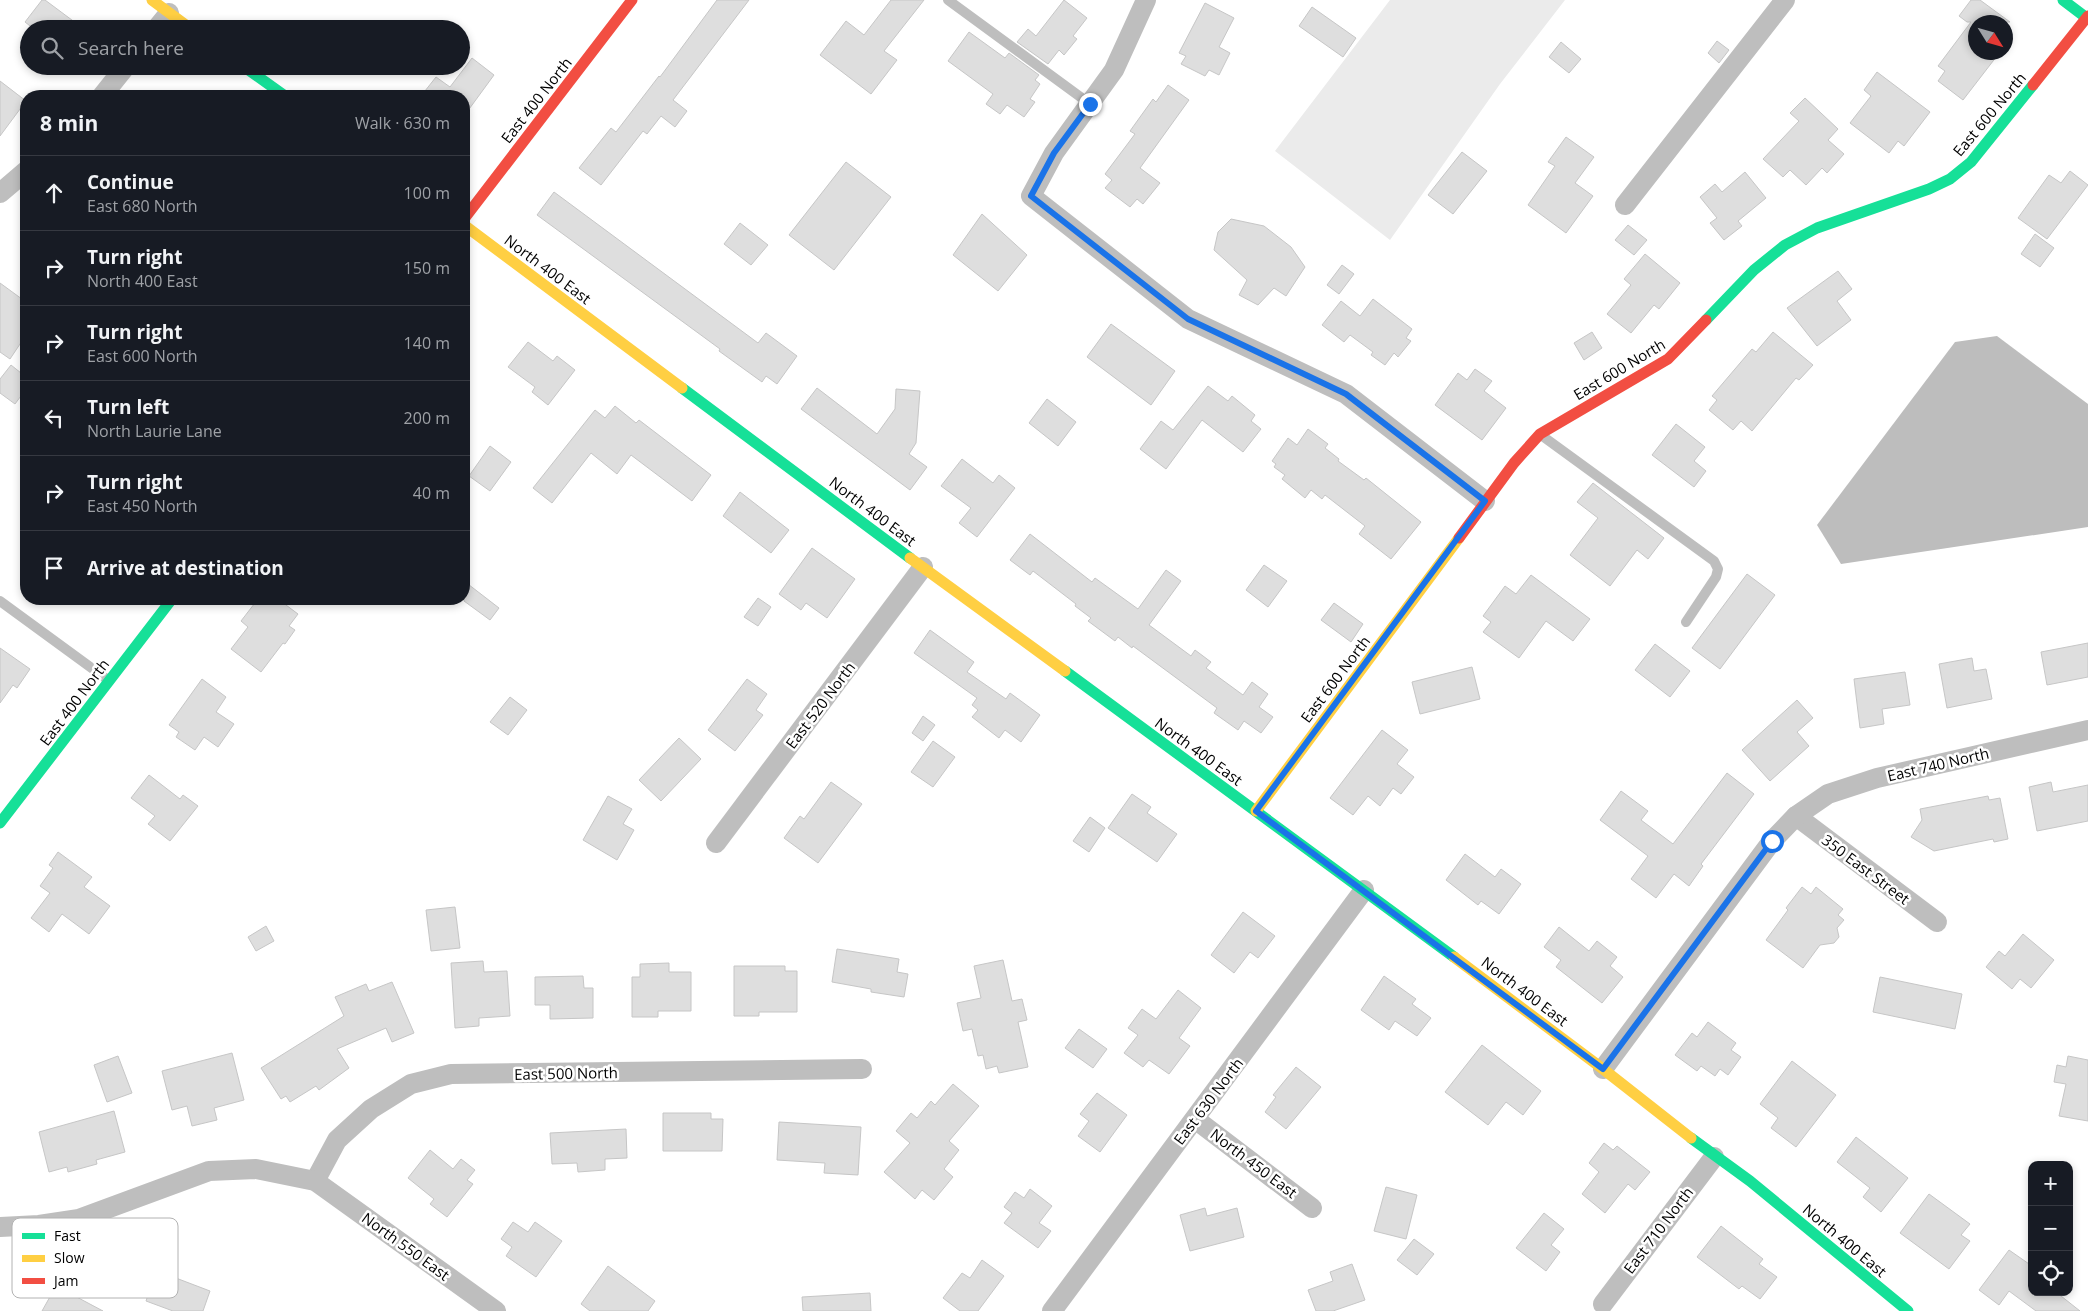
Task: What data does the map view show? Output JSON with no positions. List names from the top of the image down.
{
  "streets": {
    "street": [
      "East 400 North",
      "East 600 North",
      "North 400 East",
      "East 520 North",
      "East 740 North",
      "350 East Street",
      "East 500 North",
      "East 630 North",
      "North 450 East",
      "East 710 North",
      "North 550 East"
    ]
  },
  "crossings": [
    ["East 600 North", "North 400 East"],
    ["North 400 East", "East 520 North"],
    ["North 400 East", "East 740 North"],
    ["North 400 East", "East 630 North"],
    ["North 400 East", "East 710 North"],
    ["East 740 North", "350 East Street"],
    ["East 500 North", "North 550 East"],
    ["East 630 North", "North 450 East"]
  ],
  "legend": ["Fast", "Slow", "Jam"],
  "north": "bottom right",
  "page": {
    "search": "Search here",
    "heading": ["8 min", "Walk · 630 m"],
    "list": [
      ["Continue", "East 680 North", "100 m"],
      ["Turn right", "North 400 East", "150 m"],
      ["Turn right", "East 600 North", "140 m"],
      ["Turn left", "North Laurie Lane", "200 m"],
      ["Turn right", "East 450 North", "40 m"],
      "Arrive at destination"
    ],
    "map_buttons": ["+", "−"]
  }
}
